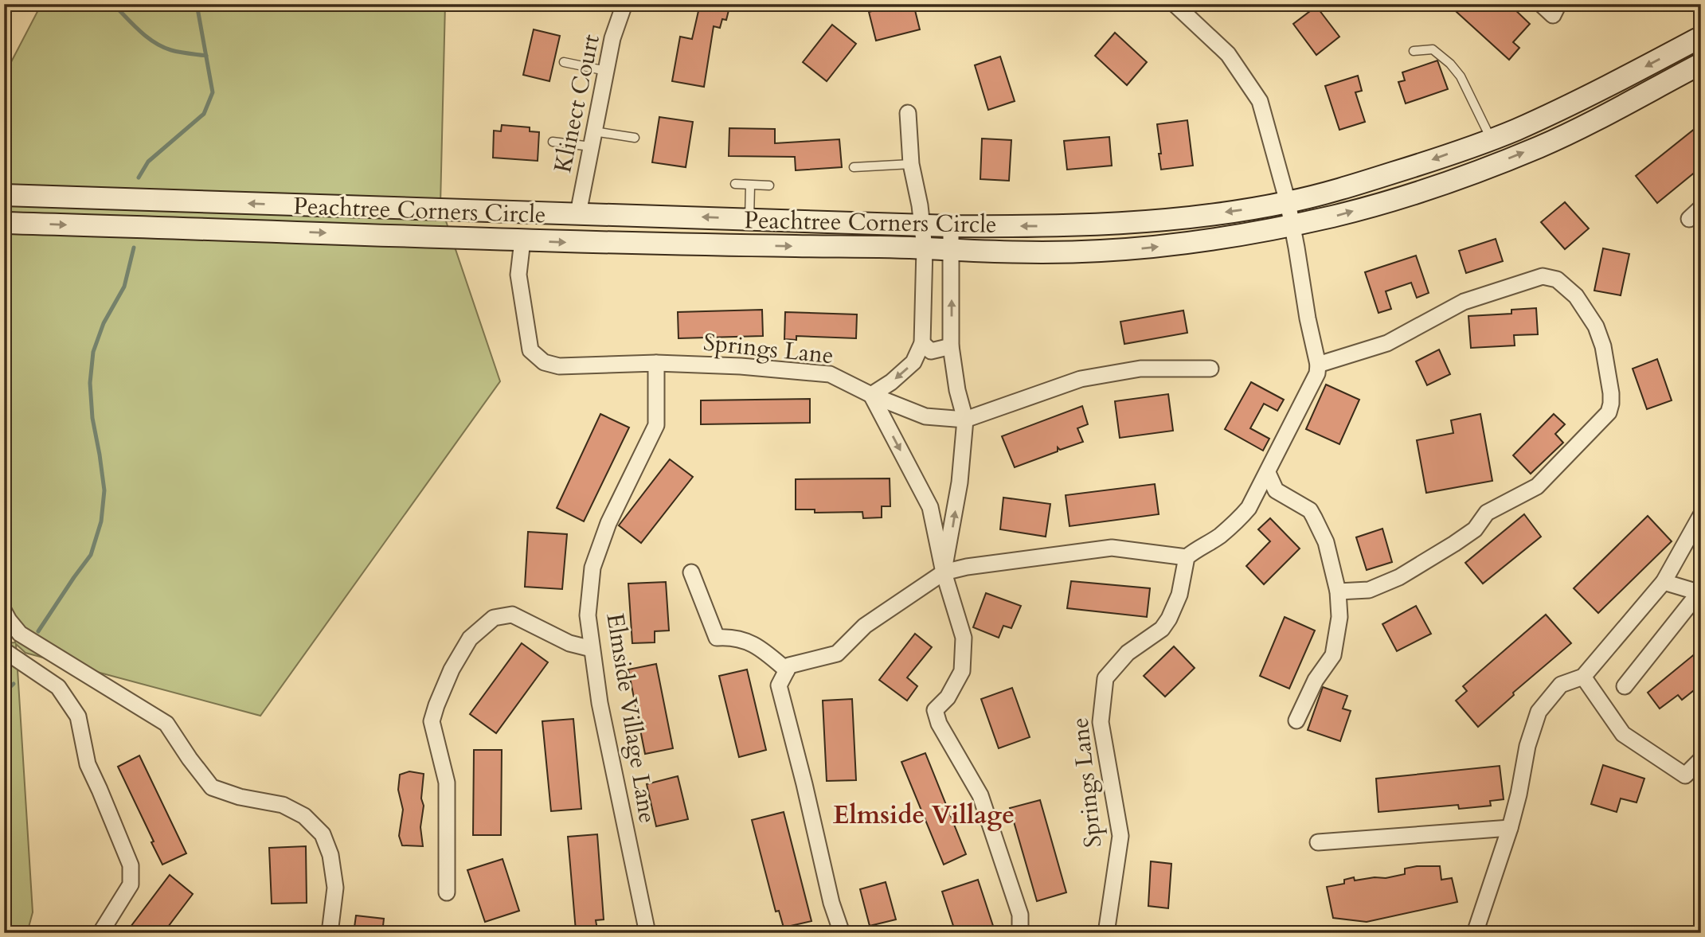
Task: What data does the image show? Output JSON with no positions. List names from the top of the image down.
{
  "streets": {
    "street": [
      "Klinect Court",
      "Peachtree Corners Circle",
      "Springs Lane",
      "Elmside Village Lane"
    ]
  },
  "crossings": [
    ["Klinect Court", "Peachtree Corners Circle"],
    ["Springs Lane", "Elmside Village Lane"]
  ],
  "districts": ["Elmside Village"]
}
